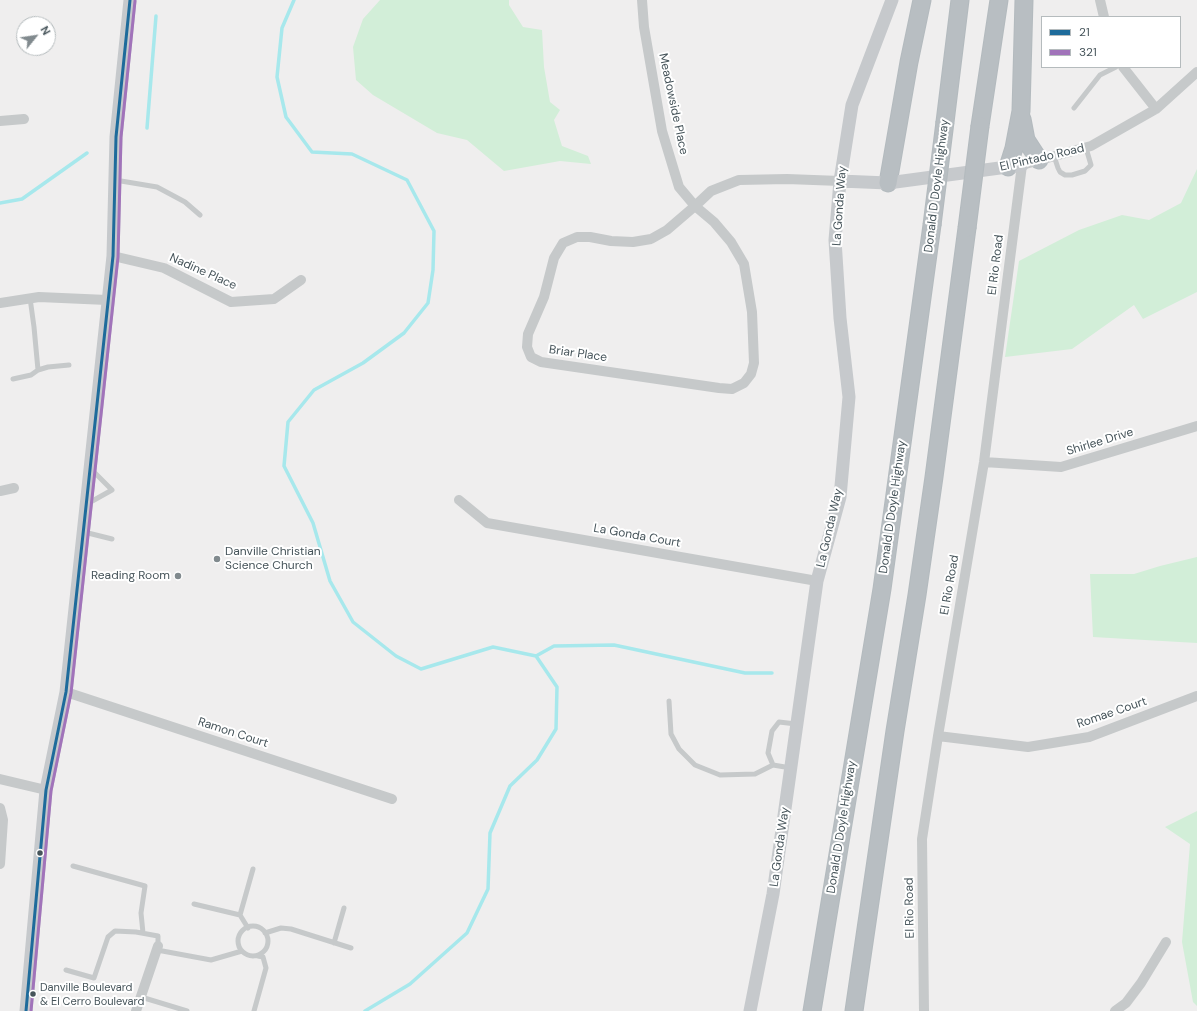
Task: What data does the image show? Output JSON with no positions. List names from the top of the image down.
{
  "streets": {
    "highway": ["Donald D Doyle Highway"],
    "street": [
      "Meadowside Place",
      "El Pintado Road",
      "La Gonda Way",
      "El Rio Road",
      "Nadine Place",
      "Briar Place",
      "Shirlee Drive",
      "La Gonda Court",
      "Romae Court",
      "Ramon Court"
    ]
  },
  "crossings": [
    ["Meadowside Place", "Briar Place"],
    ["El Pintado Road", "La Gonda Way"],
    ["El Pintado Road", "El Rio Road"],
    ["La Gonda Way", "La Gonda Court"],
    ["El Rio Road", "Shirlee Drive"],
    ["El Rio Road", "Romae Court"]
  ],
  "places": ["Danville Christian Science Church", "Reading Room", "Danville Boulevard & El Cerro Boulevard"],
  "lines": ["transit line 21", "transit line 321"],
  "legend": ["21", "321"],
  "north": "top right"
}
